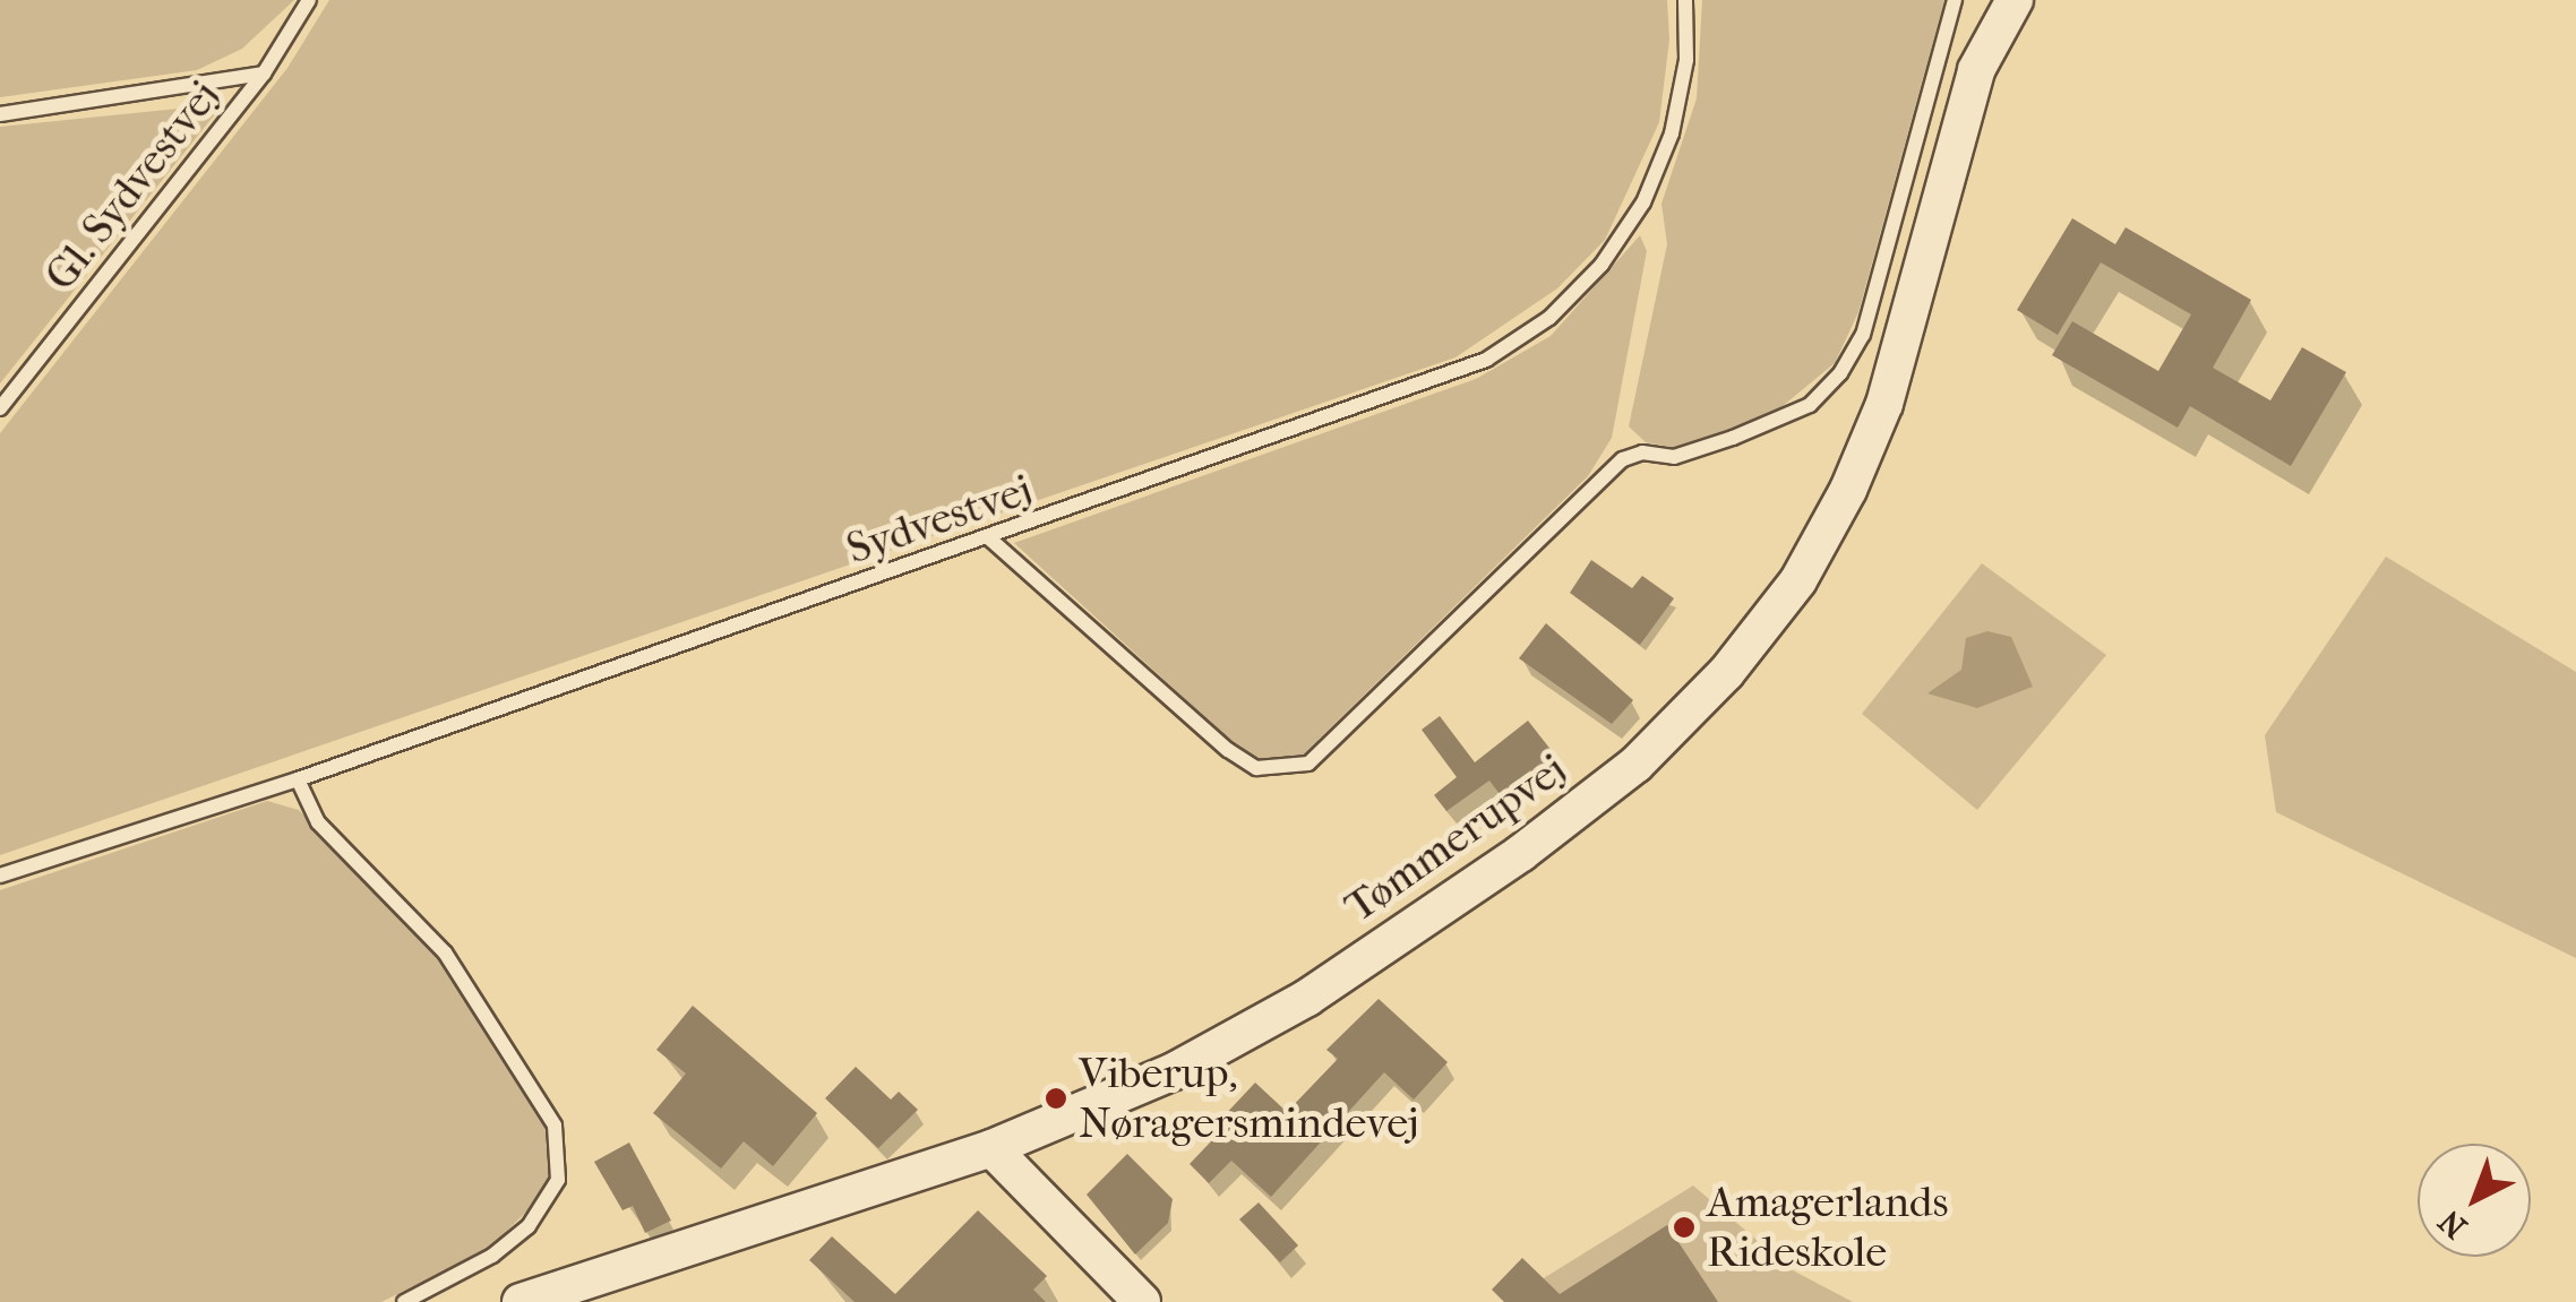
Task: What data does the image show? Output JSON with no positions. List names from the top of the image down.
{
  "streets": {
    "street": ["Tømmerupvej"],
    "lane": ["Gl. Sydvestvej", "Sydvestvej"]
  },
  "places": ["Viberup, Nøragersmindevej", "Amagerlands Rideskole"],
  "north": "bottom left"
}
